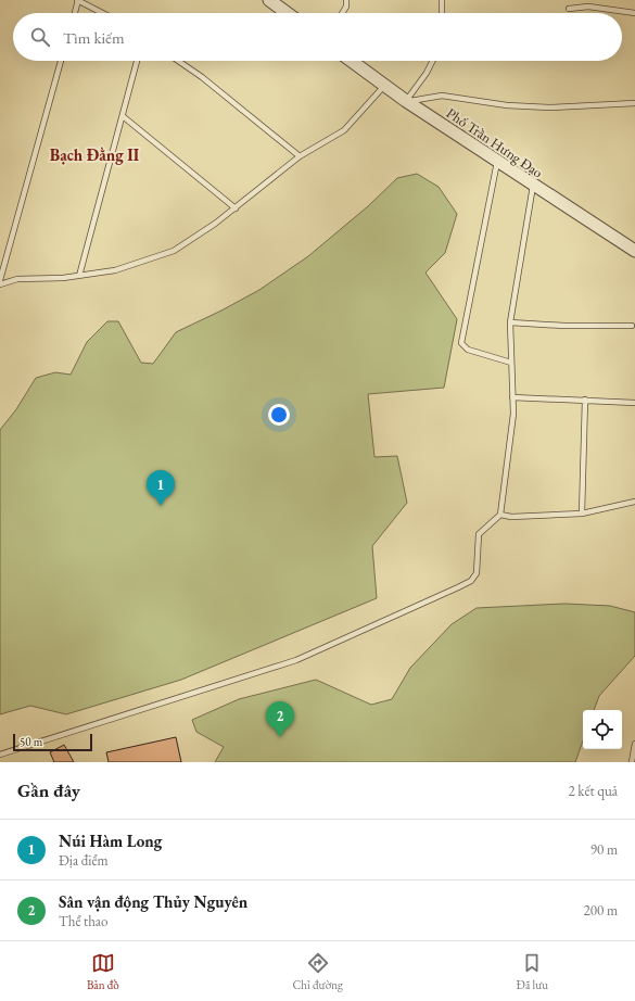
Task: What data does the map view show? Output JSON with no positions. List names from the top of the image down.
{
  "streets": {
    "street": ["Phố Trần Hưng Đạo"]
  },
  "districts": ["Bạch Đằng II"],
  "scale_bar": "50 m",
  "page": {
    "search": "Tìm kiếm",
    "pins": ["1", "2"],
    "scale": "50 m",
    "heading": ["Gần đây", "2 kết quả"],
    "list": [
      {
        "mark": "1",
        "name": "Núi Hàm Long",
        "note": "Địa điểm",
        "value": "90 m"
      },
      {
        "mark": "2",
        "name": "Sân vận động Thủy Nguyên",
        "note": "Thể thao",
        "value": "200 m"
      }
    ],
    "nav": ["Bản đồ", "Chỉ đường", "Đã lưu"]
  }
}
